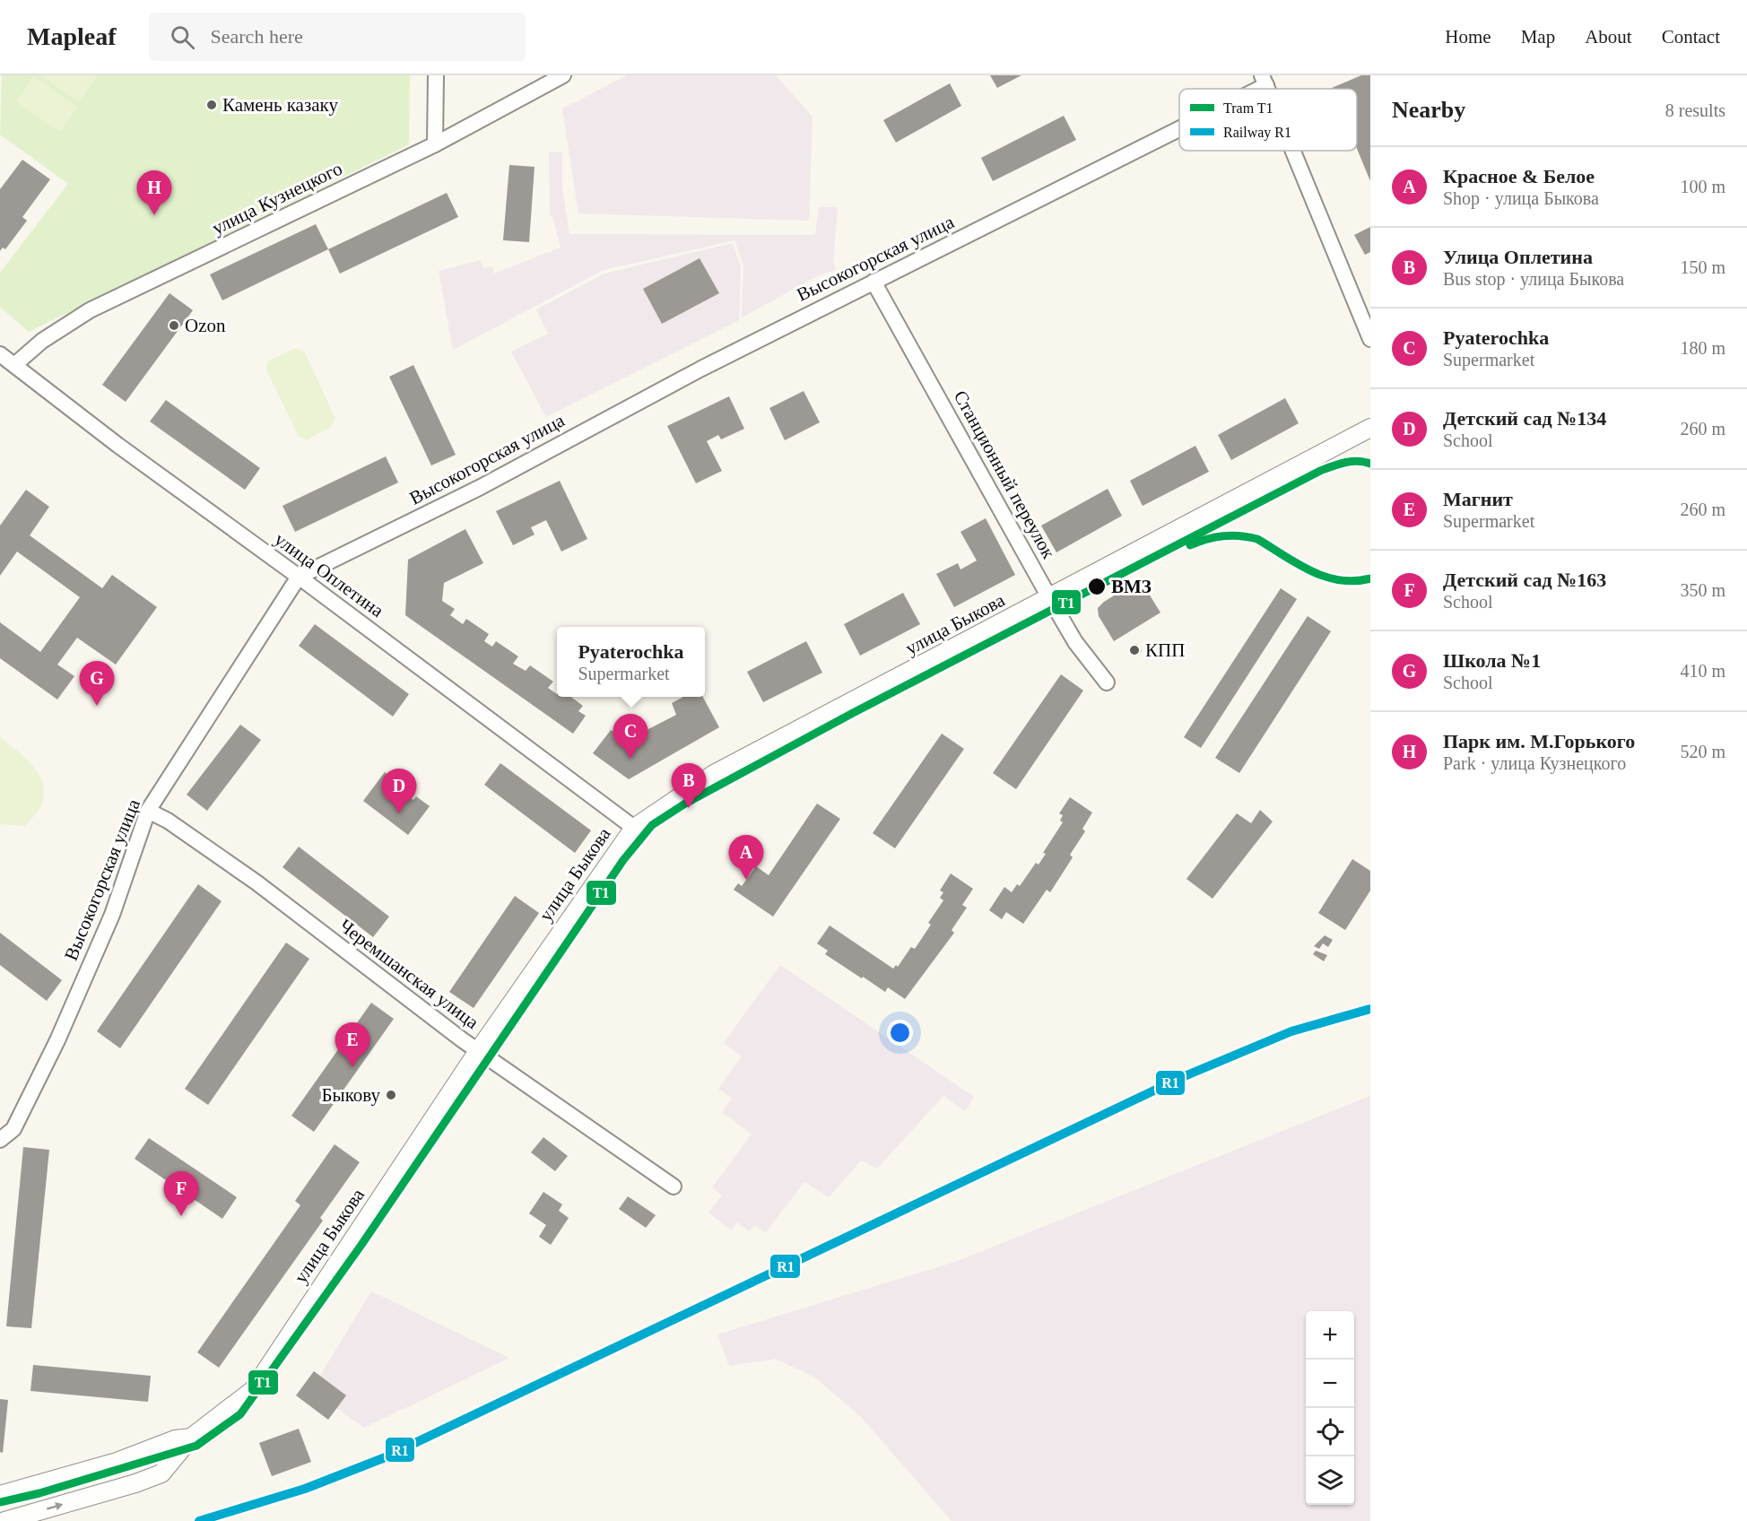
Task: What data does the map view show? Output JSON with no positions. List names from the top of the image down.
{
  "streets": {
    "street": [
      "улица Кузнецкого",
      "Высокогорская улица",
      "Станционный переулок",
      "улица Оплетина",
      "улица Быкова",
      "Черемшанская улица"
    ]
  },
  "crossings": [
    ["улица Кузнецкого", "улица Оплетина"],
    ["Высокогорская улица", "Станционный переулок"],
    ["Высокогорская улица", "улица Оплетина"],
    ["Высокогорская улица", "Черемшанская улица"],
    ["Станционный переулок", "улица Быкова"],
    ["улица Оплетина", "улица Быкова"],
    ["улица Быкова", "Черемшанская улица"]
  ],
  "places": [
    "Камень казаку",
    "Ozon",
    "ВМЗ",
    "КПП",
    "Быкову"
  ],
  "lines": ["tram line T1", "rail line R1"],
  "legend": ["Tram T1", "Railway R1"],
  "page": {
    "header": "Mapleaf",
    "search": "Search here",
    "nav": [
      "Home",
      "Map",
      "About",
      "Contact"
    ],
    "heading": ["Nearby", "8 results"],
    "list": [
      {
        "mark": "A",
        "name": "Красное & Белое",
        "note": "Shop · улица Быкова",
        "value": "100 m"
      },
      {
        "mark": "B",
        "name": "Улица Оплетина",
        "note": "Bus stop · улица Быкова",
        "value": "150 m"
      },
      {
        "mark": "C",
        "name": "Pyaterochka",
        "note": "Supermarket",
        "value": "180 m"
      },
      {
        "mark": "D",
        "name": "Детский сад №134",
        "note": "School",
        "value": "260 m"
      },
      {
        "mark": "E",
        "name": "Магнит",
        "note": "Supermarket",
        "value": "260 m"
      },
      {
        "mark": "F",
        "name": "Детский сад №163",
        "note": "School",
        "value": "350 m"
      },
      {
        "mark": "G",
        "name": "Школа №1",
        "note": "School",
        "value": "410 m"
      },
      {
        "mark": "H",
        "name": "Парк им. М.Горького",
        "note": "Park · улица Кузнецкого",
        "value": "520 m"
      }
    ],
    "pins": [
      "H",
      "G",
      "C",
      "B",
      "D",
      "A",
      "E",
      "F"
    ],
    "popup": ["Pyaterochka", "Supermarket"],
    "map_buttons": ["+", "−"]
  }
}
